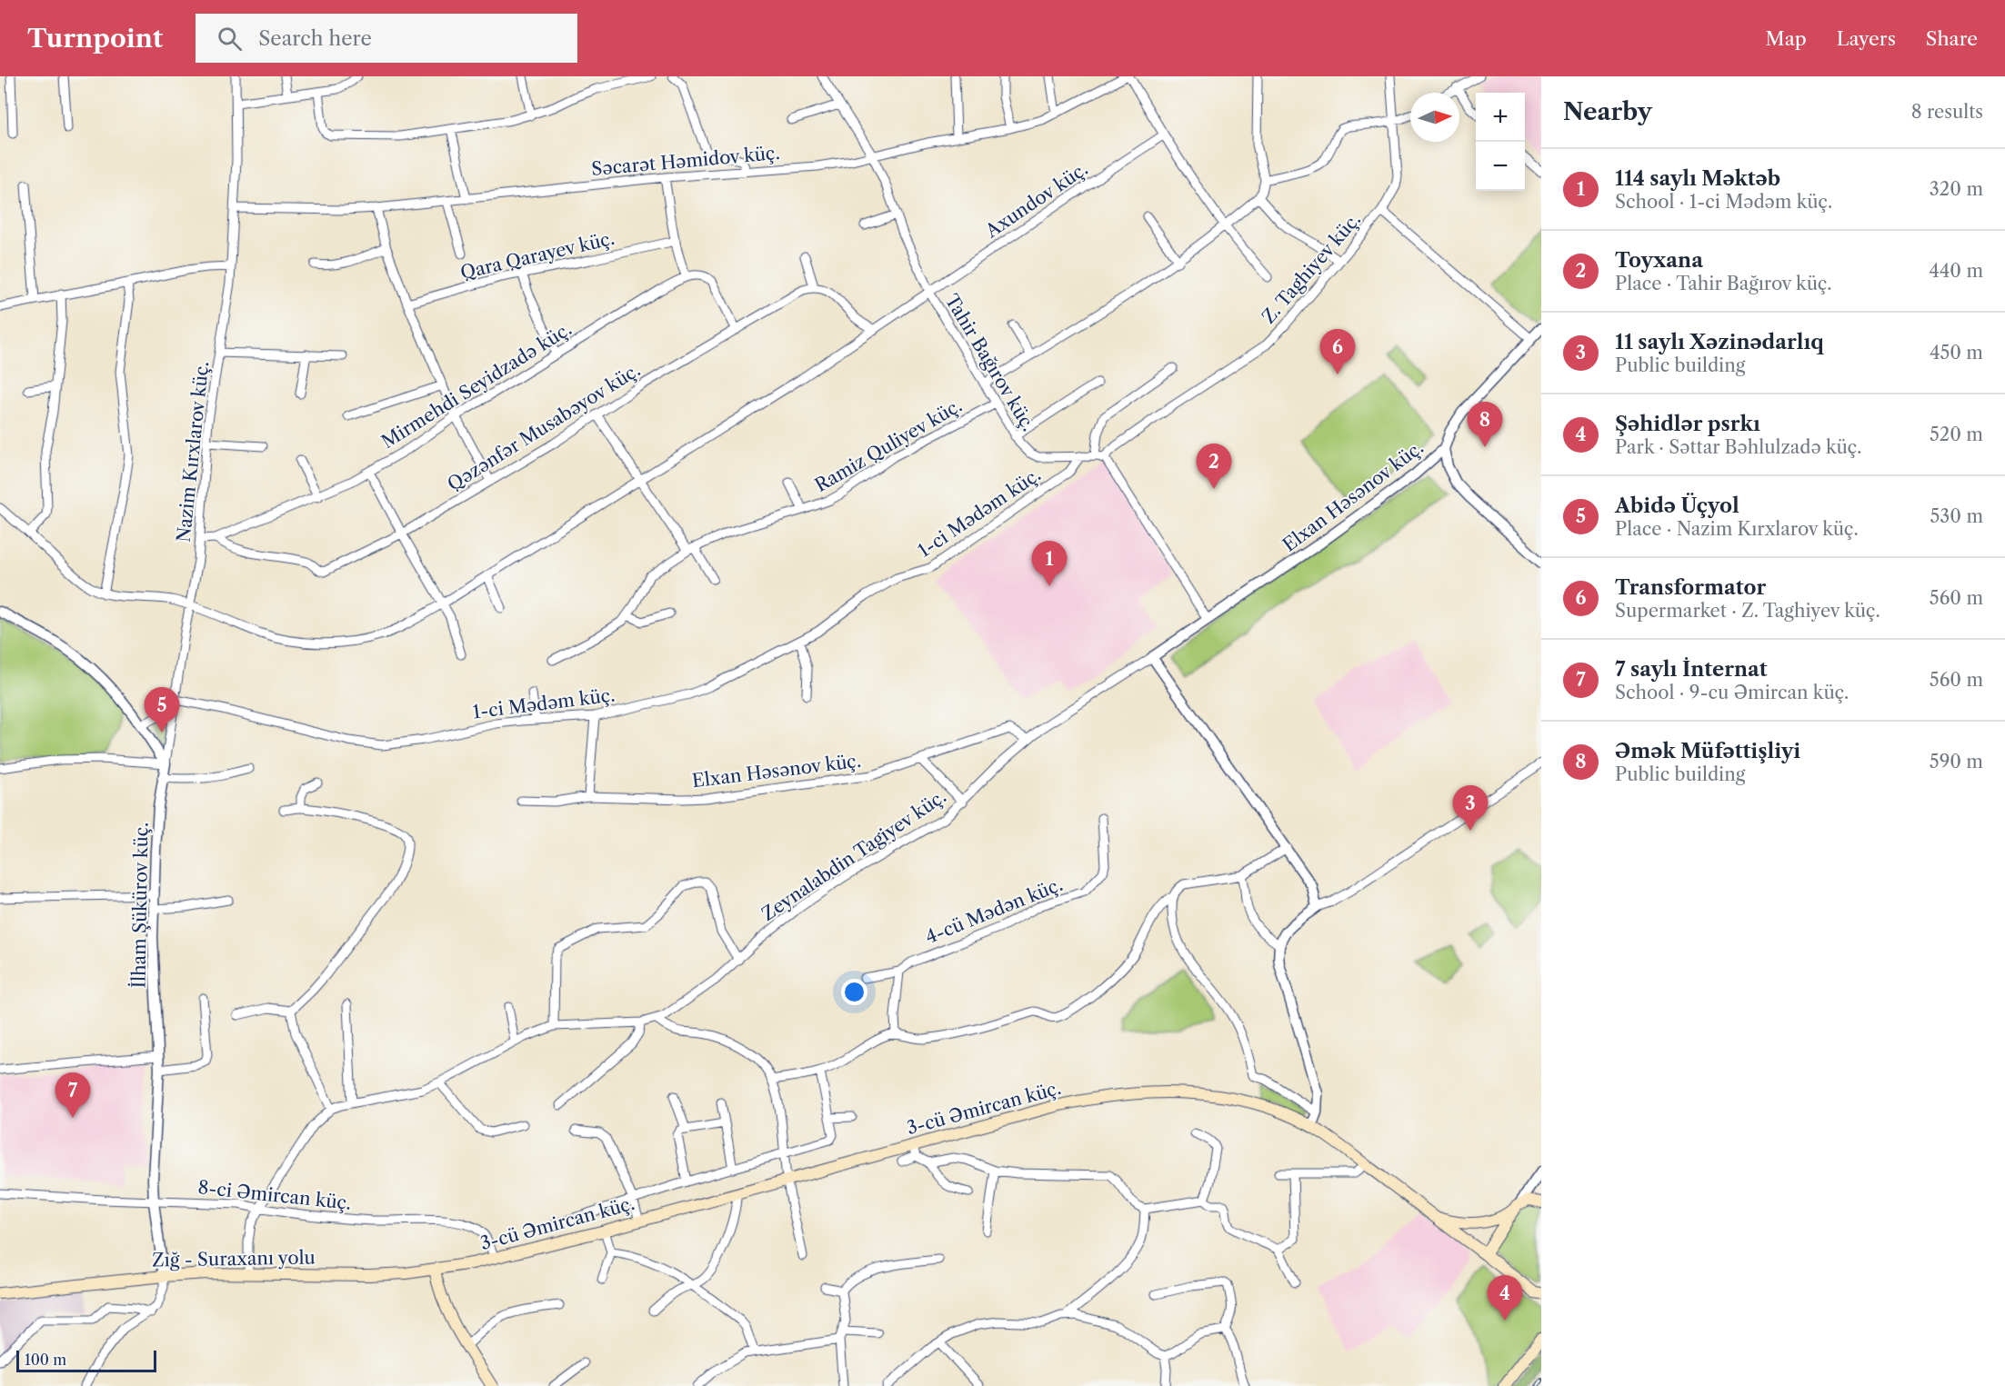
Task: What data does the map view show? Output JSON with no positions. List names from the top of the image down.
{
  "streets": {
    "main road": ["3-cü Əmircan küç.", "Zığ - Suraxanı yolu"],
    "street": [
      "Səcarət Həmidov küç.",
      "Axundov küç.",
      "Qara Qarayev küç.",
      "Z. Taghiyev küç.",
      "Tahir Bağırov küç.",
      "Mirmehdi Seyidzadə küç.",
      "Qəzənfər Musabəyov küç.",
      "Ramiz Quliyev küç.",
      "Nazim Kırxlarov küç.",
      "Elxan Həsənov küç.",
      "1-ci Mədəm küç.",
      "Zeynalabdin Tagiyev küç.",
      "İlham Şükürov küç.",
      "4-cü Mədən küç.",
      "8-ci Əmircan küç."
    ]
  },
  "crossings": [
    ["Səcarət Həmidov küç.", "Tahir Bağırov küç."],
    ["Səcarət Həmidov küç.", "Nazim Kırxlarov küç."],
    ["Axundov küç.", "Tahir Bağırov küç."],
    ["Axundov küç.", "Nazim Kırxlarov küç."],
    ["Z. Taghiyev küç.", "Tahir Bağırov küç."],
    ["Z. Taghiyev küç.", "Elxan Həsənov küç."],
    ["Tahir Bağırov küç.", "Ramiz Quliyev küç."],
    ["Tahir Bağırov küç.", "1-ci Mədəm küç."],
    ["Mirmehdi Seyidzadə küç.", "Qəzənfər Musabəyov küç."],
    ["Mirmehdi Seyidzadə küç.", "Nazim Kırxlarov küç."],
    ["Nazim Kırxlarov küç.", "1-ci Mədəm küç."],
    ["Nazim Kırxlarov küç.", "İlham Şükürov küç."],
    ["Elxan Həsənov küç.", "Zeynalabdin Tagiyev küç."],
    ["Zeynalabdin Tagiyev küç.", "8-ci Əmircan küç."],
    ["Zeynalabdin Tagiyev küç.", "Zığ - Suraxanı yolu"],
    ["İlham Şükürov küç.", "8-ci Əmircan küç."],
    ["İlham Şükürov küç.", "Zığ - Suraxanı yolu"],
    ["3-cü Əmircan küç.", "8-ci Əmircan küç."],
    ["3-cü Əmircan küç.", "Zığ - Suraxanı yolu"]
  ],
  "scale_bar": "100 m",
  "north": "right",
  "page": {
    "header": "Turnpoint",
    "search": "Search here",
    "nav": ["Map", "Layers", "Share"],
    "heading": ["Nearby", "8 results"],
    "map_buttons": ["+", "−"],
    "list": [
      {
        "mark": "1",
        "name": "114 saylı Məktəb",
        "note": "School · 1-ci Mədəm küç.",
        "value": "320 m"
      },
      {
        "mark": "2",
        "name": "Toyxana",
        "note": "Place · Tahir Bağırov küç.",
        "value": "440 m"
      },
      {
        "mark": "3",
        "name": "11 saylı Xəzinədarlıq",
        "note": "Public building",
        "value": "450 m"
      },
      {
        "mark": "4",
        "name": "Şəhidlər psrkı",
        "note": "Park · Səttar Bəhlulzadə küç.",
        "value": "520 m"
      },
      {
        "mark": "5",
        "name": "Abidə Üçyol",
        "note": "Place · Nazim Kırxlarov küç.",
        "value": "530 m"
      },
      {
        "mark": "6",
        "name": "Transformator",
        "note": "Supermarket · Z. Taghiyev küç.",
        "value": "560 m"
      },
      {
        "mark": "7",
        "name": "7 saylı İnternat",
        "note": "School · 9-cu Əmircan küç.",
        "value": "560 m"
      },
      {
        "mark": "8",
        "name": "Əmək Müfəttişliyi",
        "note": "Public building",
        "value": "590 m"
      }
    ],
    "pins": [
      "6",
      "8",
      "2",
      "1",
      "5",
      "3",
      "7",
      "4"
    ],
    "scale": "100 m"
  }
}
